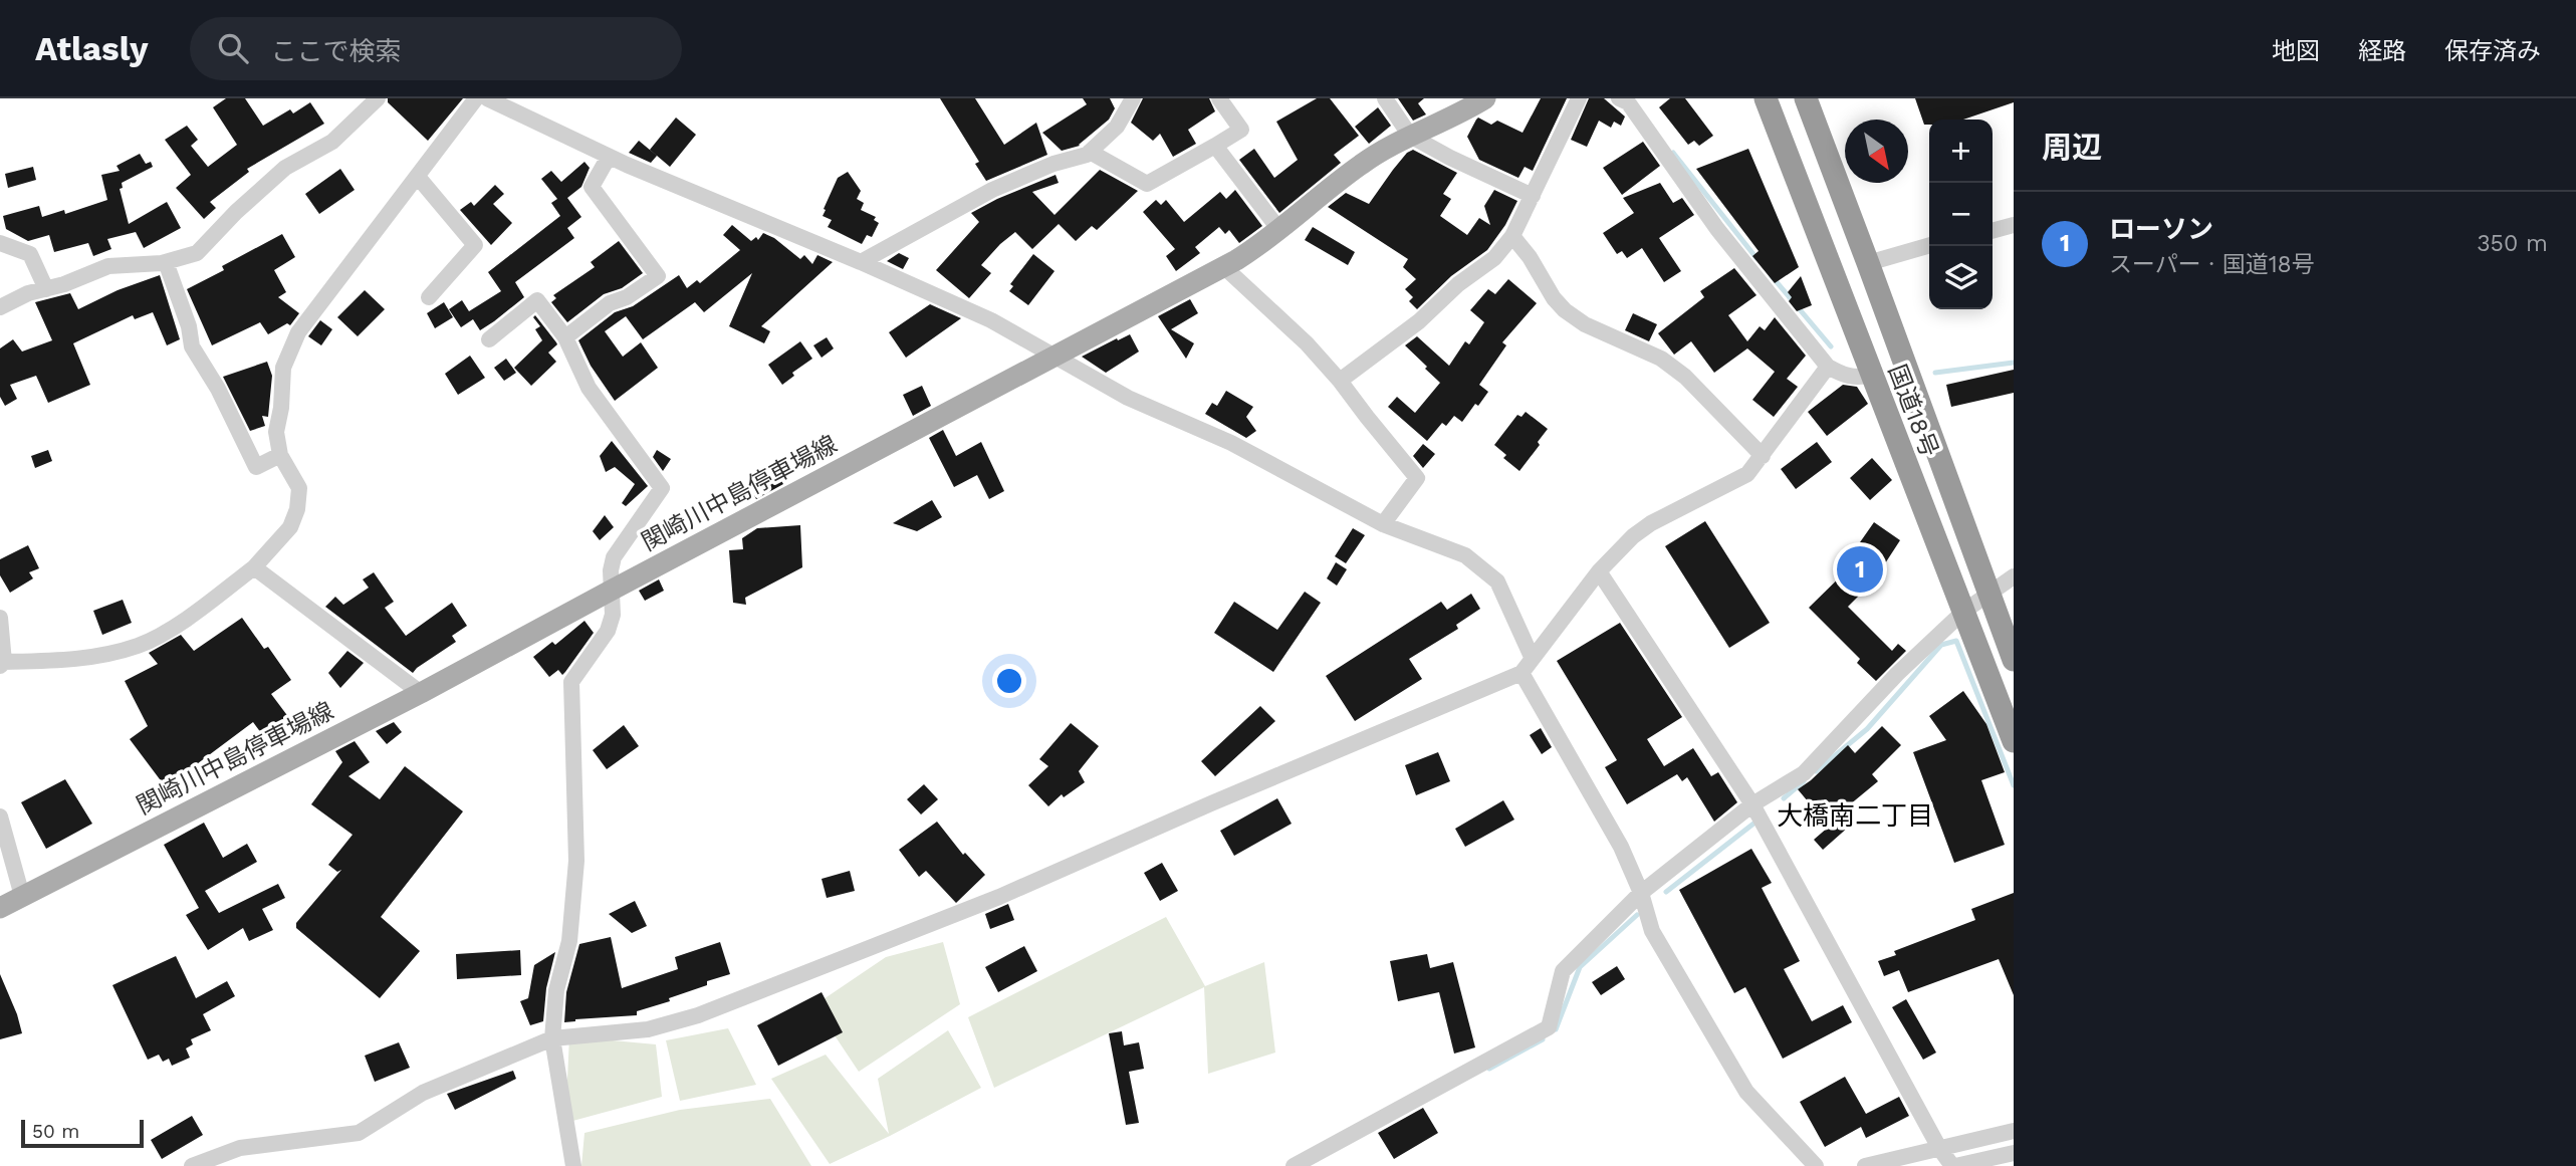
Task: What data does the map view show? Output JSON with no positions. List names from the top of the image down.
{
  "streets": {
    "highway": ["国道18号"],
    "main road": ["関崎川中島停車場線"]
  },
  "districts": ["大橋南二丁目"],
  "scale_bar": "50 m",
  "north": "bottom right",
  "page": {
    "header": "Atlasly",
    "search": "ここで検索",
    "nav": ["地図", "経路", "保存済み"],
    "heading": "周辺",
    "map_buttons": ["+", "−"],
    "list": [
      {
        "mark": "1",
        "name": "ローソン",
        "note": "スーパー · 国道18号",
        "value": "350 m"
      }
    ],
    "pins": "1",
    "scale": "50 m"
  }
}
